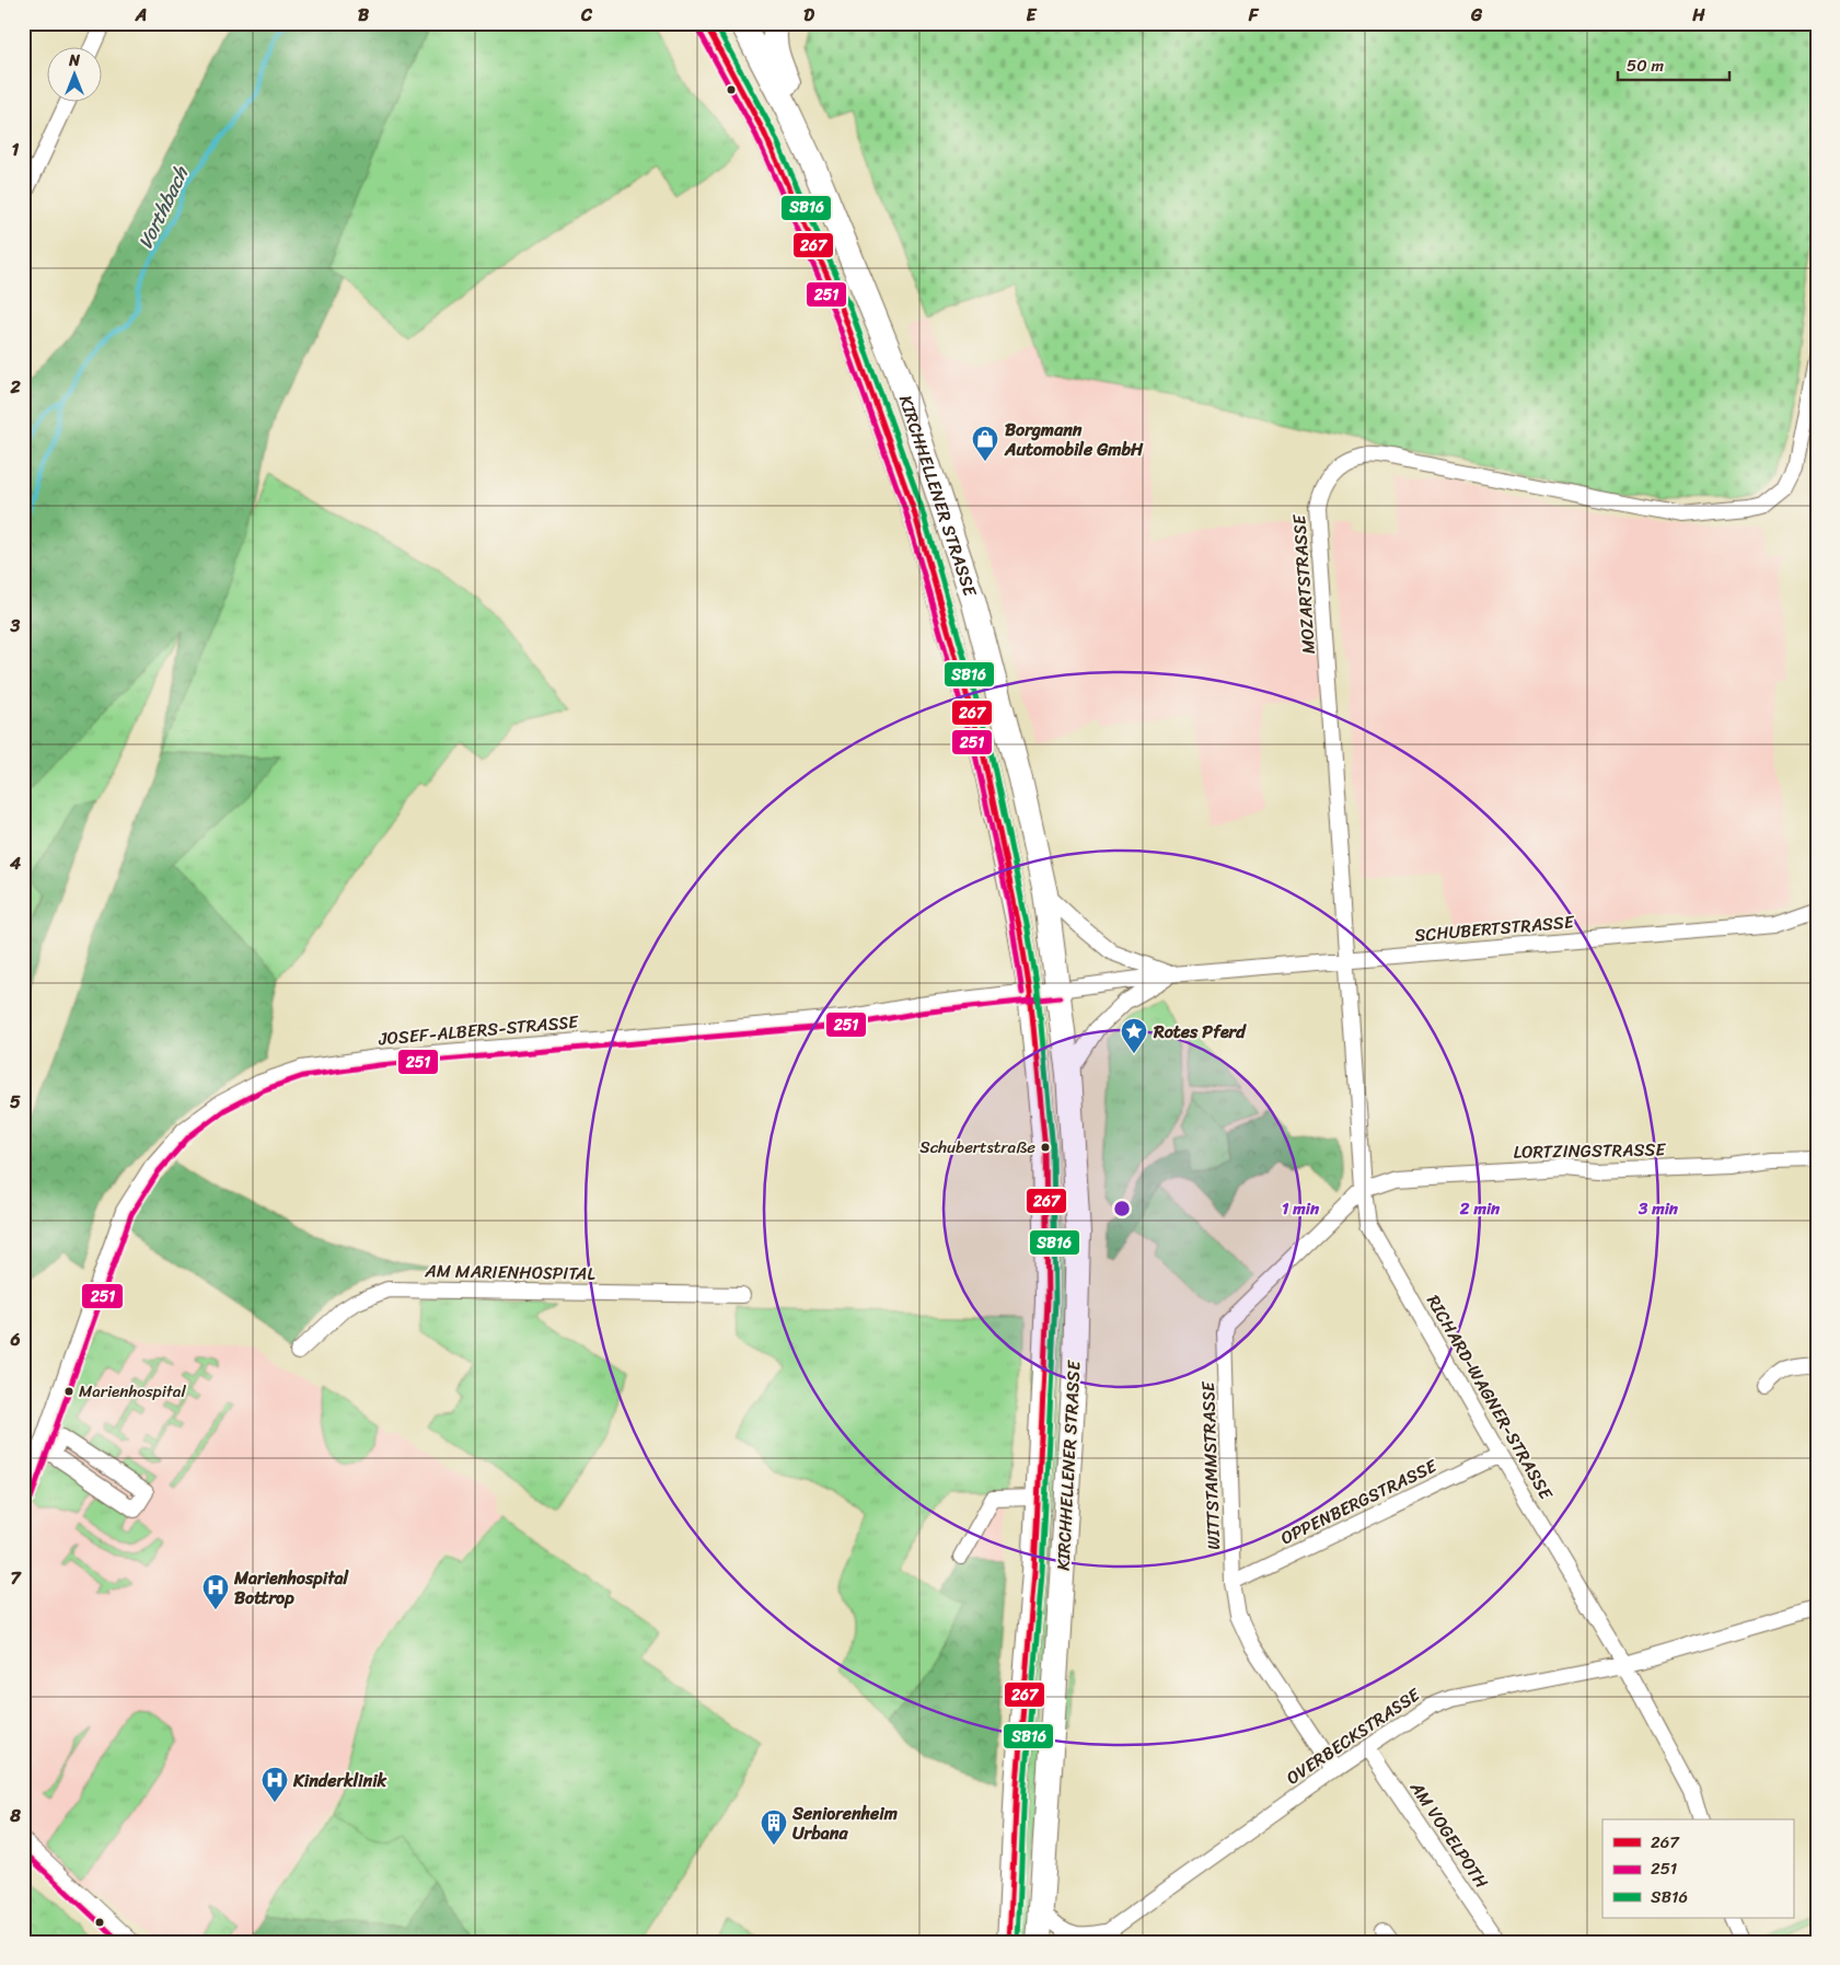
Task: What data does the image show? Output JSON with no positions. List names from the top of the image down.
{
  "streets": {
    "main road": ["KIRCHHELLENER STRASSE"],
    "street": [
      "MOZARTSTRASSE",
      "SCHUBERTSTRASSE",
      "JOSEF-ALBERS-STRASSE",
      "LORTZINGSTRASSE",
      "AM MARIENHOSPITAL",
      "RICHARD-WAGNER-STRASSE",
      "WITTSTAMMSTRASSE",
      "OPPENBERGSTRASSE",
      "OVERBECKSTRASSE",
      "AM VOGELPOTH"
    ]
  },
  "crossings": [
    ["KIRCHHELLENER STRASSE", "SCHUBERTSTRASSE"],
    ["KIRCHHELLENER STRASSE", "JOSEF-ALBERS-STRASSE"],
    ["KIRCHHELLENER STRASSE", "OVERBECKSTRASSE"],
    ["MOZARTSTRASSE", "SCHUBERTSTRASSE"],
    ["MOZARTSTRASSE", "RICHARD-WAGNER-STRASSE"],
    ["SCHUBERTSTRASSE", "RICHARD-WAGNER-STRASSE"],
    ["LORTZINGSTRASSE", "RICHARD-WAGNER-STRASSE"],
    ["LORTZINGSTRASSE", "WITTSTAMMSTRASSE"],
    ["RICHARD-WAGNER-STRASSE", "WITTSTAMMSTRASSE"],
    ["RICHARD-WAGNER-STRASSE", "OPPENBERGSTRASSE"],
    ["RICHARD-WAGNER-STRASSE", "OVERBECKSTRASSE"],
    ["WITTSTAMMSTRASSE", "OPPENBERGSTRASSE"],
    ["WITTSTAMMSTRASSE", "OVERBECKSTRASSE"],
    ["OVERBECKSTRASSE", "AM VOGELPOTH"]
  ],
  "water": ["Vorthbach"],
  "places": {
    "shop": ["Borgmann Automobile GmbH"],
    "place": ["Rotes Pferd"],
    "other": ["Schubertstraße", "Marienhospital"],
    "hospital": ["Marienhospital Bottrop", "Kinderklinik"],
    "building": ["Seniorenheim Urbana"]
  },
  "lines": ["transit line 267", "transit line SB16", "transit line 251"],
  "legend": ["267", "251", "SB16"],
  "scale_bar": "50 m",
  "north": "top",
  "grid": {
    "columns": [
      "A",
      "B",
      "C",
      "D",
      "E",
      "F",
      "G",
      "H"
    ],
    "rows": [
      "1",
      "2",
      "3",
      "4",
      "5",
      "6",
      "7",
      "8"
    ]
  },
  "rings": ["1 min", "2 min", "3 min"]
}
